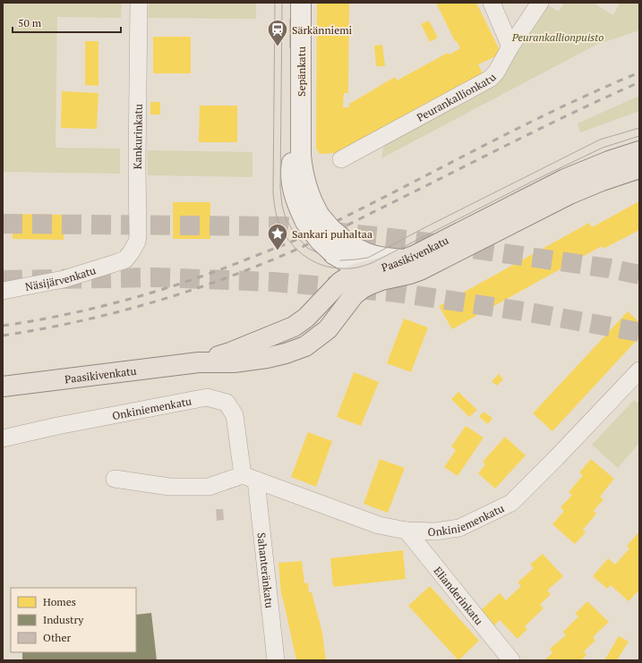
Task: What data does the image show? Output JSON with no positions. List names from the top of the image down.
{
  "streets": {
    "main road": ["Sepänkatu", "Paasikivenkatu"],
    "street": [
      "Peurankallionkatu",
      "Kankurinkatu",
      "Näsijärvenkatu",
      "Onkiniemenkatu",
      "Sahanteränkatu",
      "Elianderinkatu"
    ]
  },
  "crossings": [
    ["Sepänkatu", "Paasikivenkatu"],
    ["Kankurinkatu", "Näsijärvenkatu"],
    ["Onkiniemenkatu", "Sahanteränkatu"],
    ["Onkiniemenkatu", "Elianderinkatu"]
  ],
  "parks": ["Peurankallionpuisto"],
  "places": {
    "station": ["Särkänniemi"],
    "place": ["Sankari puhaltaa"]
  },
  "legend": ["Homes", "Industry", "Other"],
  "scale_bar": "50 m"
}
